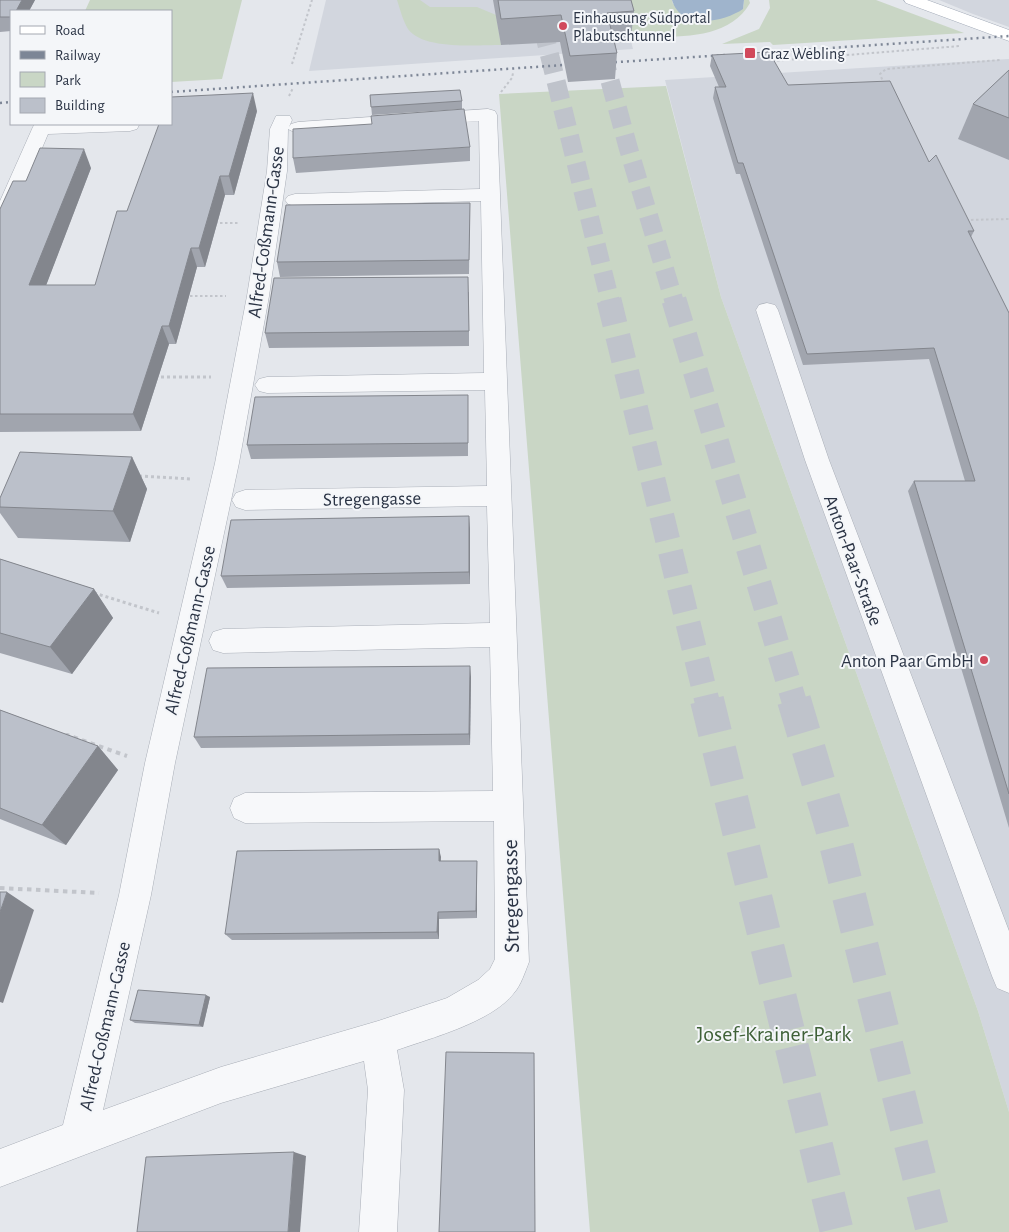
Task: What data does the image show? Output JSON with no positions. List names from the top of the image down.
{
  "streets": {
    "street": ["Alfred-Coßmann-Gasse", "Stregengasse", "Anton-Paar-Straße"]
  },
  "crossings": [
    ["Alfred-Coßmann-Gasse", "Stregengasse"]
  ],
  "parks": ["Josef-Krainer-Park"],
  "places": {
    "other": ["Einhausung Südportal Plabutschtunnel", "Anton Paar GmbH"],
    "transit": ["Graz Webling"]
  },
  "legend": [
    "Road",
    "Railway",
    "Park",
    "Building"
  ]
}
